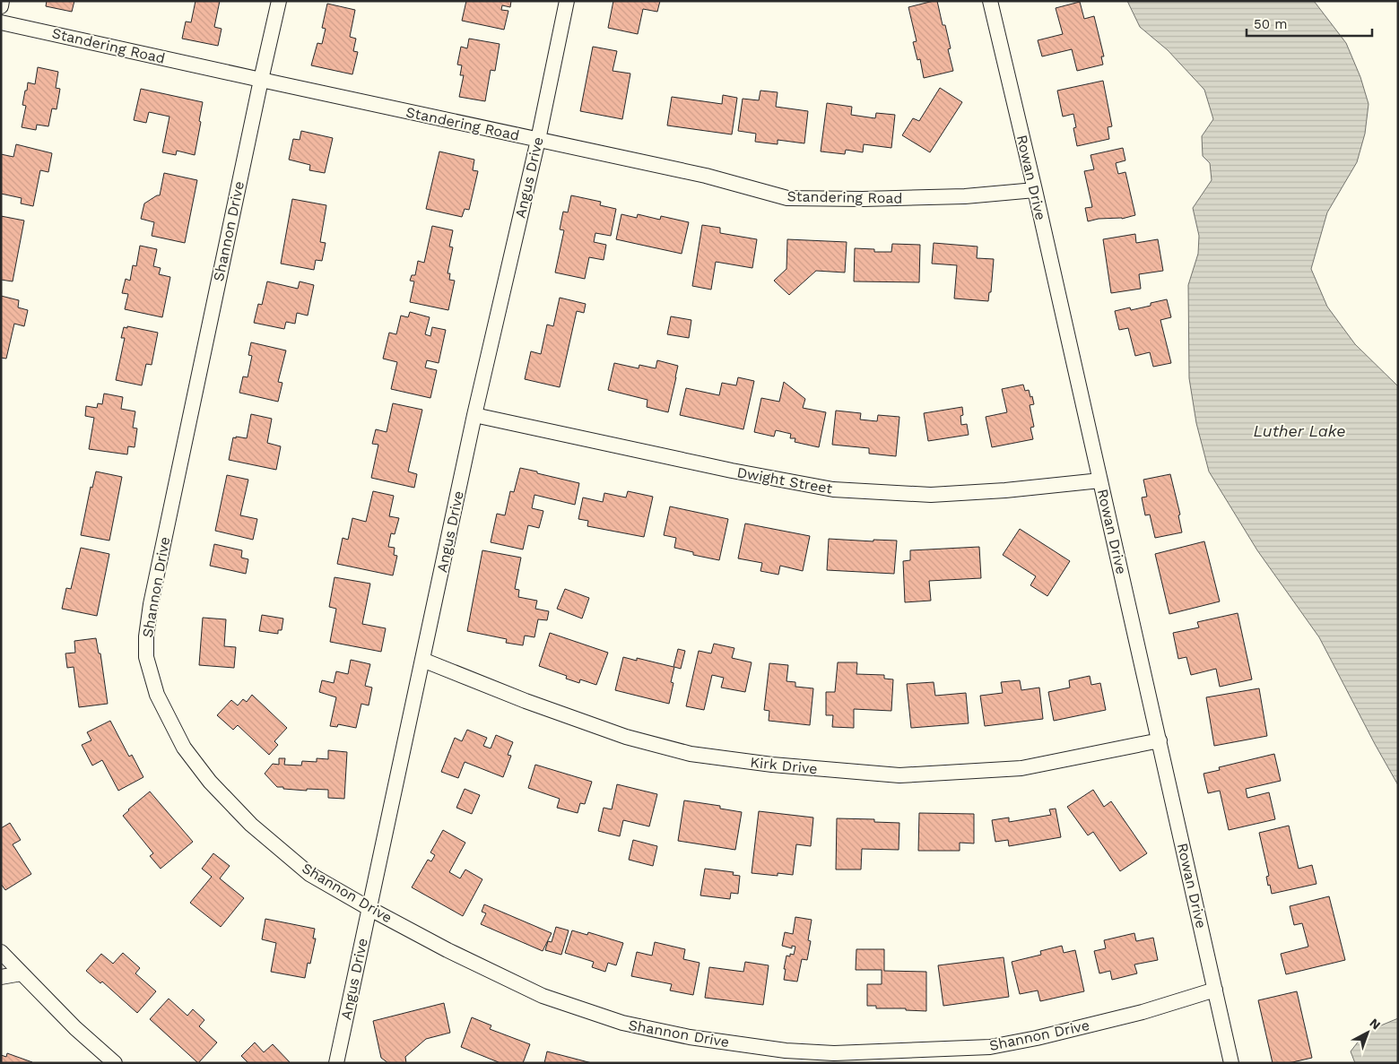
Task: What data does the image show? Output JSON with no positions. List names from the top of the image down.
{
  "streets": {
    "street": [
      "Standering Road",
      "Angus Drive",
      "Rowan Drive",
      "Shannon Drive",
      "Dwight Street",
      "Kirk Drive"
    ]
  },
  "crossings": [
    ["Standering Road", "Angus Drive"],
    ["Standering Road", "Rowan Drive"],
    ["Standering Road", "Shannon Drive"],
    ["Angus Drive", "Shannon Drive"],
    ["Angus Drive", "Dwight Street"],
    ["Angus Drive", "Kirk Drive"],
    ["Rowan Drive", "Shannon Drive"],
    ["Rowan Drive", "Dwight Street"],
    ["Rowan Drive", "Kirk Drive"]
  ],
  "water": ["Luther Lake"],
  "scale_bar": "50 m",
  "north": "top right"
}
